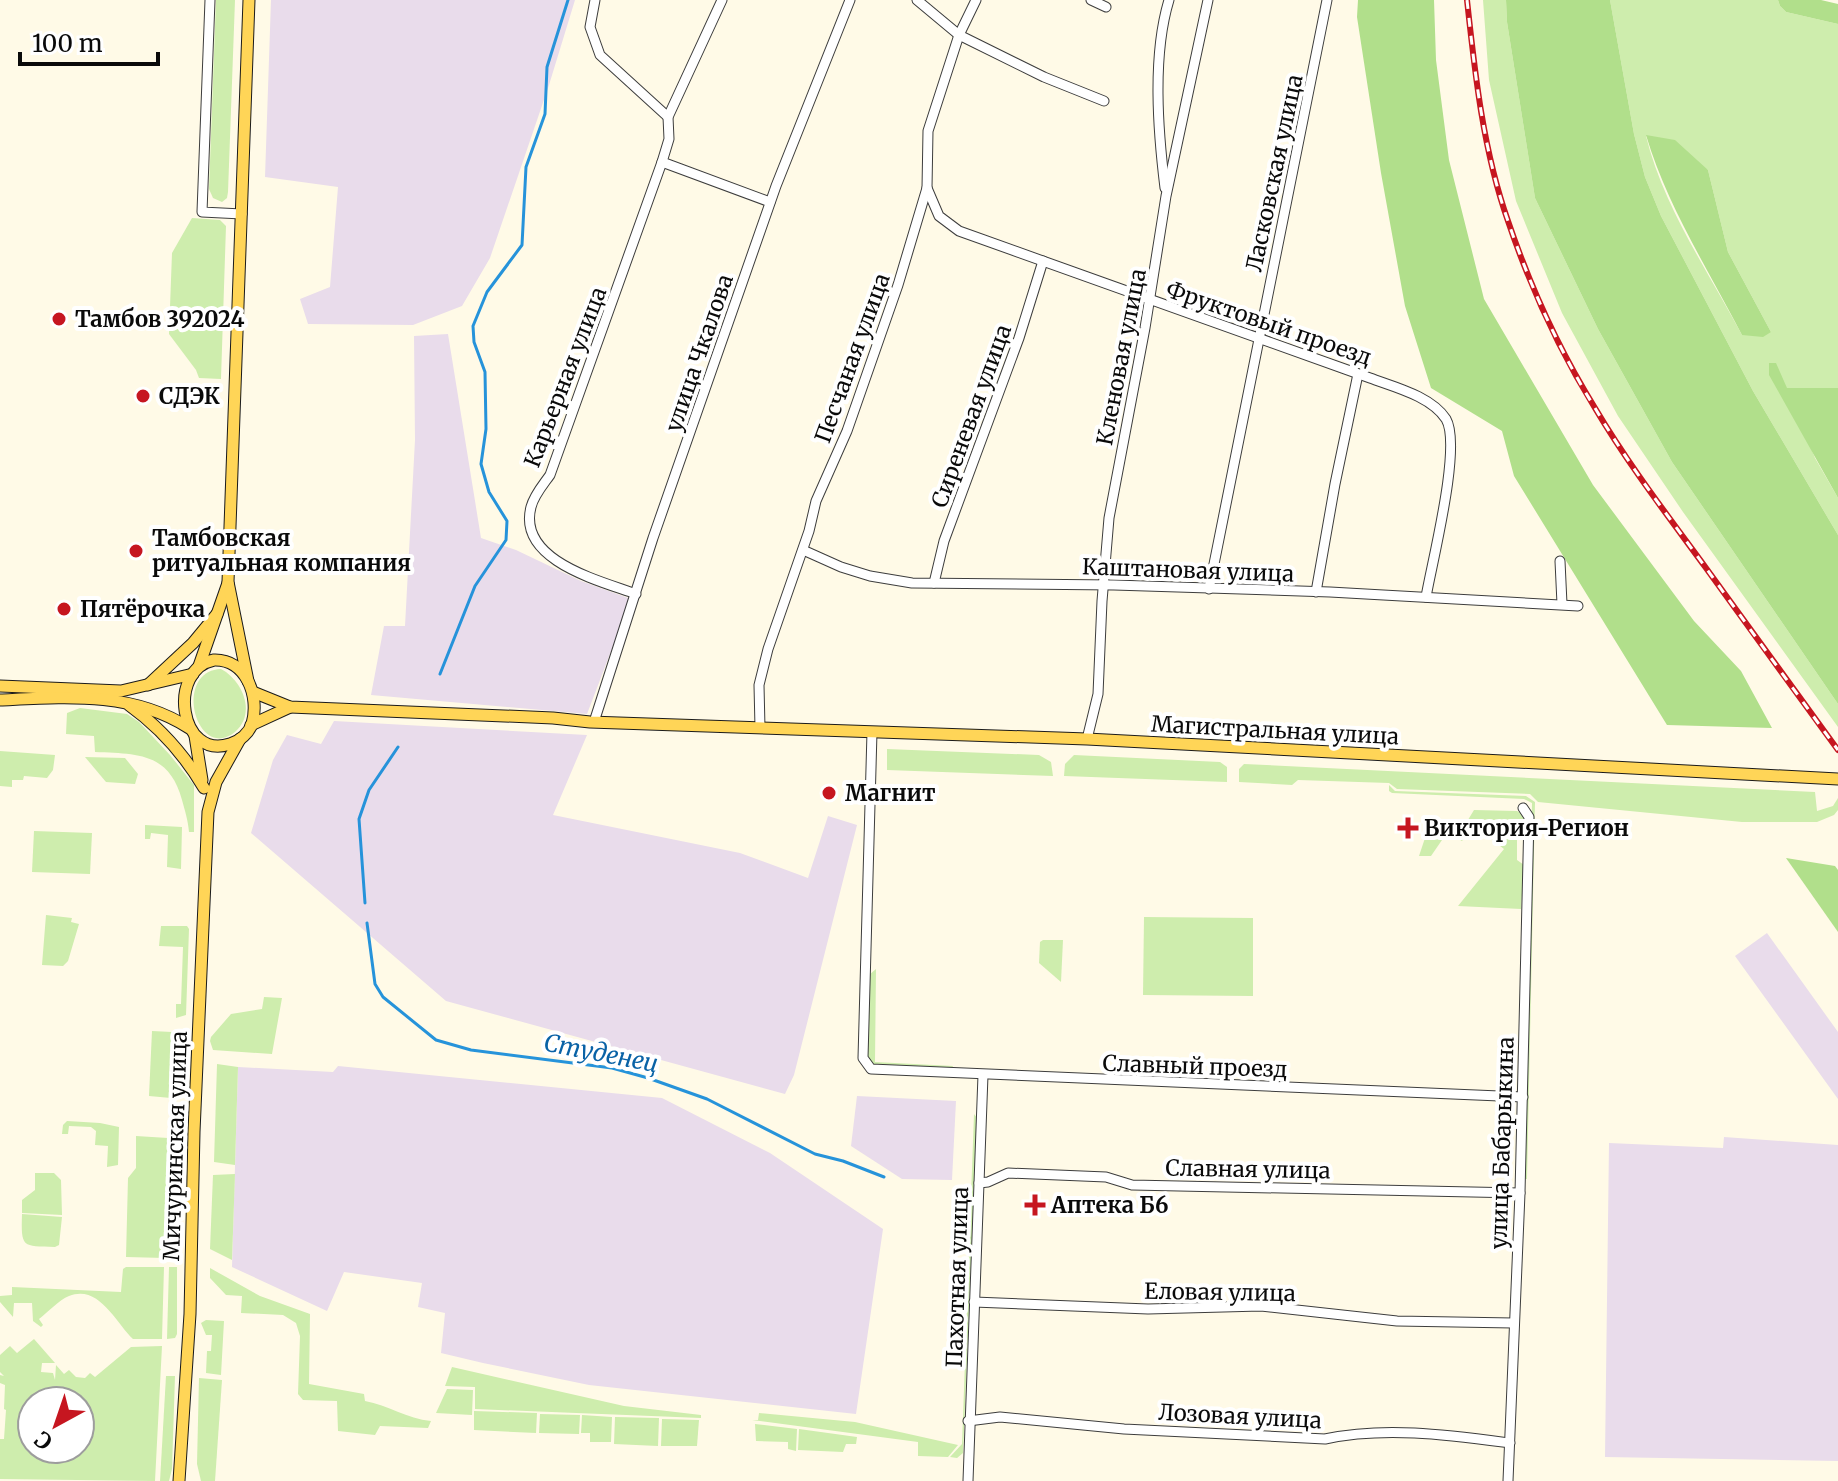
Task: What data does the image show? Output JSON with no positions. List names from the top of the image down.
{
  "streets": {
    "main road": ["Магистральная улица", "Мичуринская улица"],
    "street": [
      "Ласковская улица",
      "Фруктовый проезд",
      "улица Чкалова",
      "Кленовая улица",
      "Песчаная улица",
      "Карьерная улица",
      "Сиреневая улица",
      "Каштановая улица",
      "Славный проезд",
      "улица Бабарыкина",
      "Славная улица",
      "Пахотная улица",
      "Еловая улица",
      "Лозовая улица"
    ]
  },
  "crossings": [
    ["Ласковская улица", "Фруктовый проезд"],
    ["Ласковская улица", "Каштановая улица"],
    ["Фруктовый проезд", "Кленовая улица"],
    ["Фруктовый проезд", "Песчаная улица"],
    ["Фруктовый проезд", "Сиреневая улица"],
    ["Фруктовый проезд", "Каштановая улица"],
    ["улица Чкалова", "Карьерная улица"],
    ["улица Чкалова", "Магистральная улица"],
    ["Кленовая улица", "Каштановая улица"],
    ["Кленовая улица", "Магистральная улица"],
    ["Песчаная улица", "Каштановая улица"],
    ["Песчаная улица", "Магистральная улица"],
    ["Сиреневая улица", "Каштановая улица"],
    ["Магистральная улица", "Славный проезд"],
    ["Славный проезд", "улица Бабарыкина"],
    ["Славный проезд", "Пахотная улица"],
    ["улица Бабарыкина", "Славная улица"],
    ["улица Бабарыкина", "Еловая улица"],
    ["улица Бабарыкина", "Лозовая улица"],
    ["Славная улица", "Пахотная улица"],
    ["Пахотная улица", "Еловая улица"],
    ["Пахотная улица", "Лозовая улица"]
  ],
  "water": ["Студенец"],
  "places": {
    "other": [
      "Тамбов 392024",
      "СДЭК",
      "Тамбовская ритуальная компания",
      "Пятёрочка",
      "Магнит"
    ],
    "health": ["Виктория-Регион", "Аптека Б6"]
  },
  "scale_bar": "100 m",
  "north": "bottom left"
}
